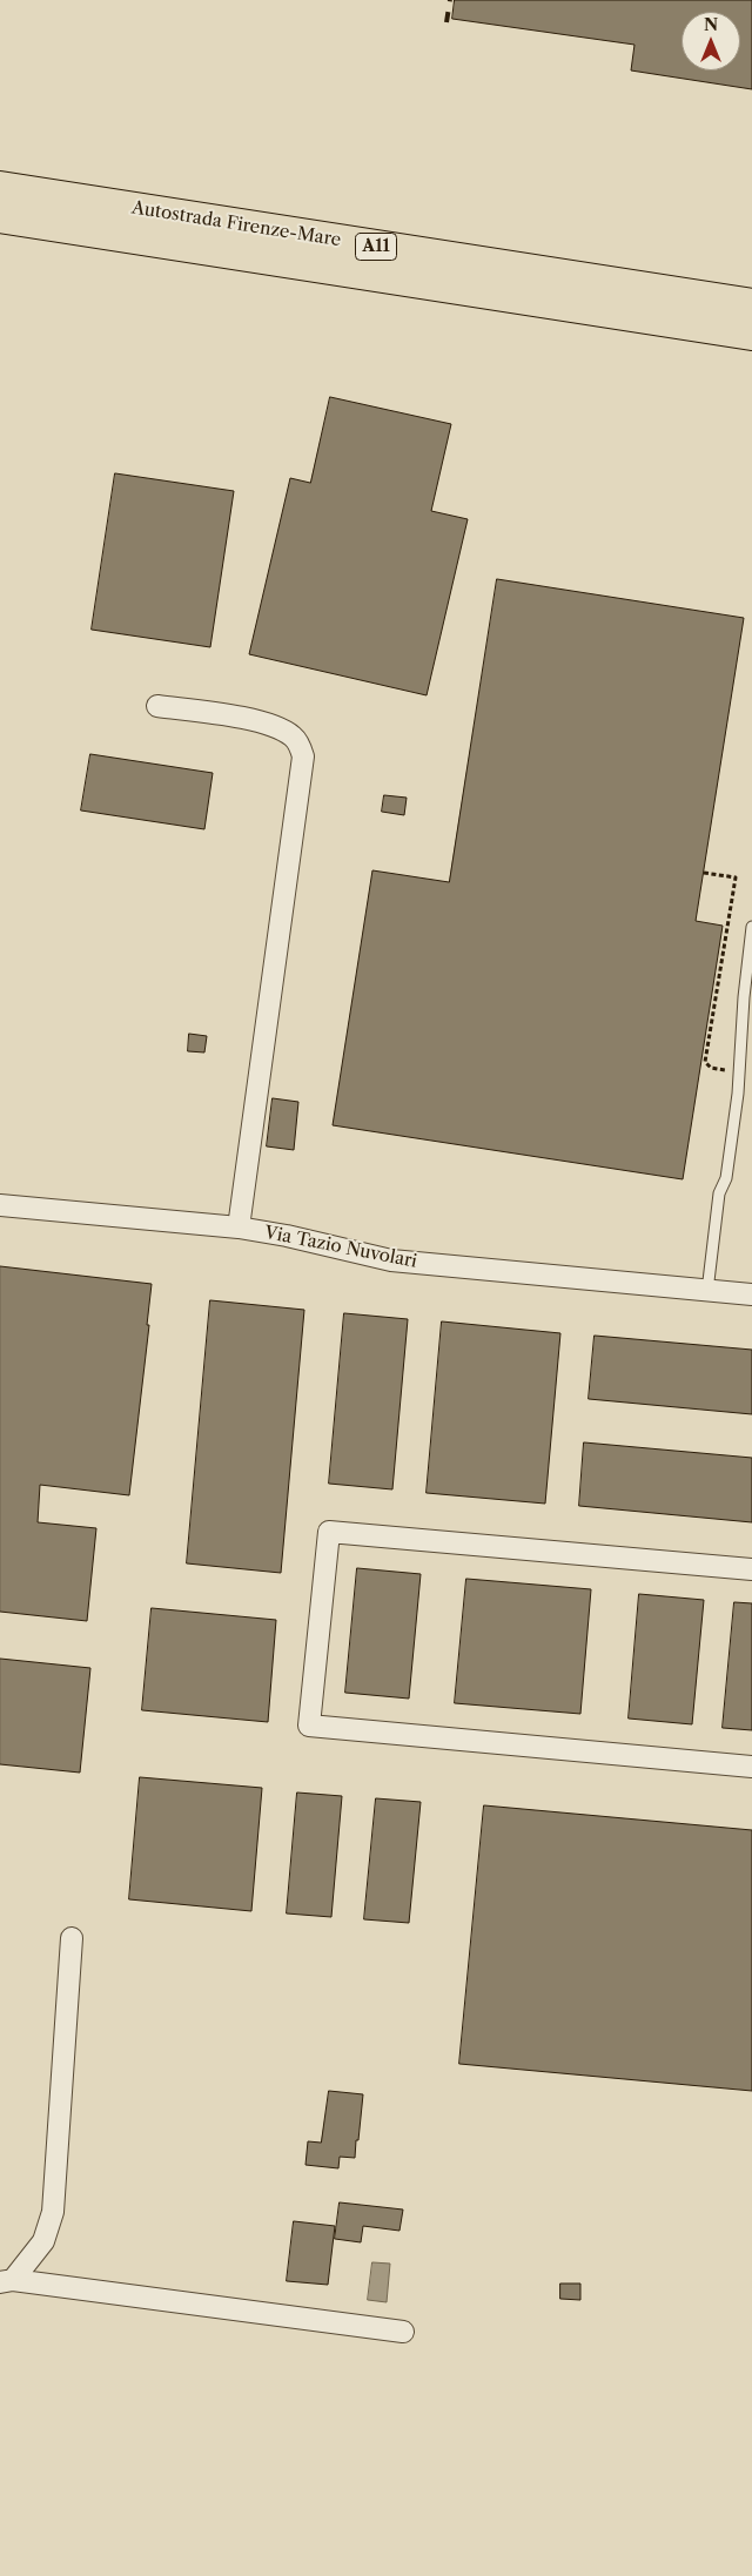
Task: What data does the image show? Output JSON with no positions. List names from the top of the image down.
{
  "streets": {
    "highway": ["Autostrada Firenze-Mare", "A11"],
    "street": ["Via Tazio Nuvolari"]
  },
  "north": "top"
}
